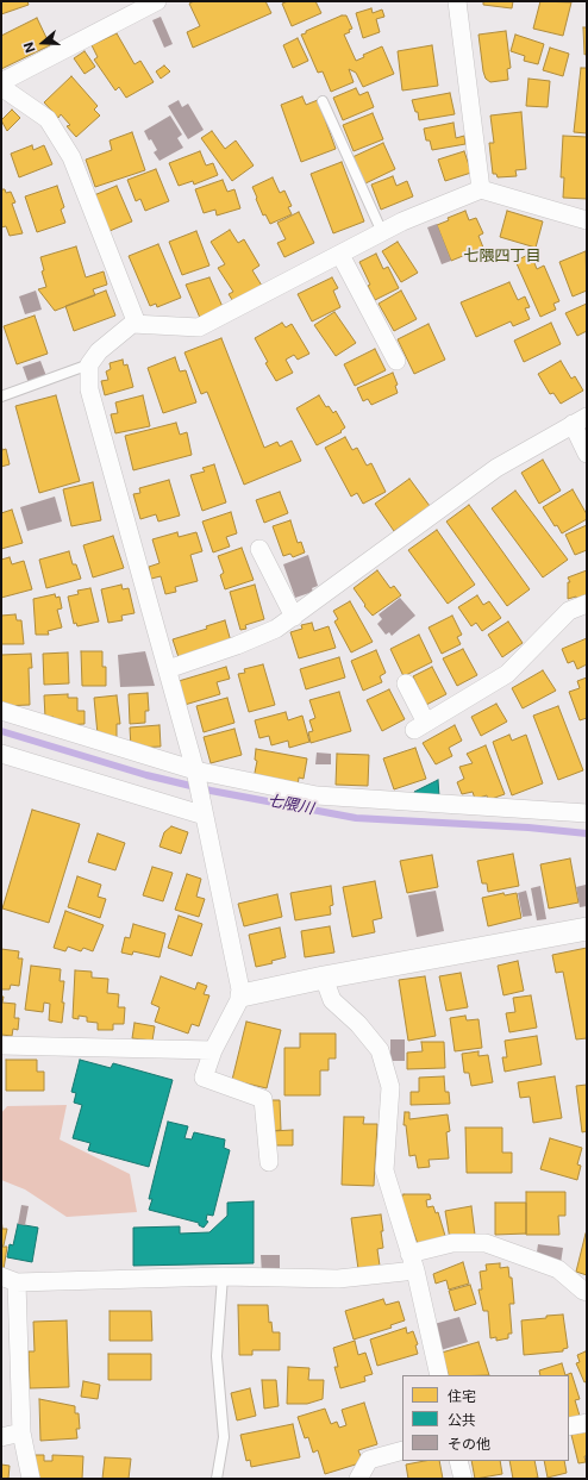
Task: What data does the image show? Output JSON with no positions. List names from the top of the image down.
{
  "districts": ["七隈四丁目"],
  "water": ["七隈川"],
  "legend": ["住宅", "公共", "その他"],
  "north": "left"
}
